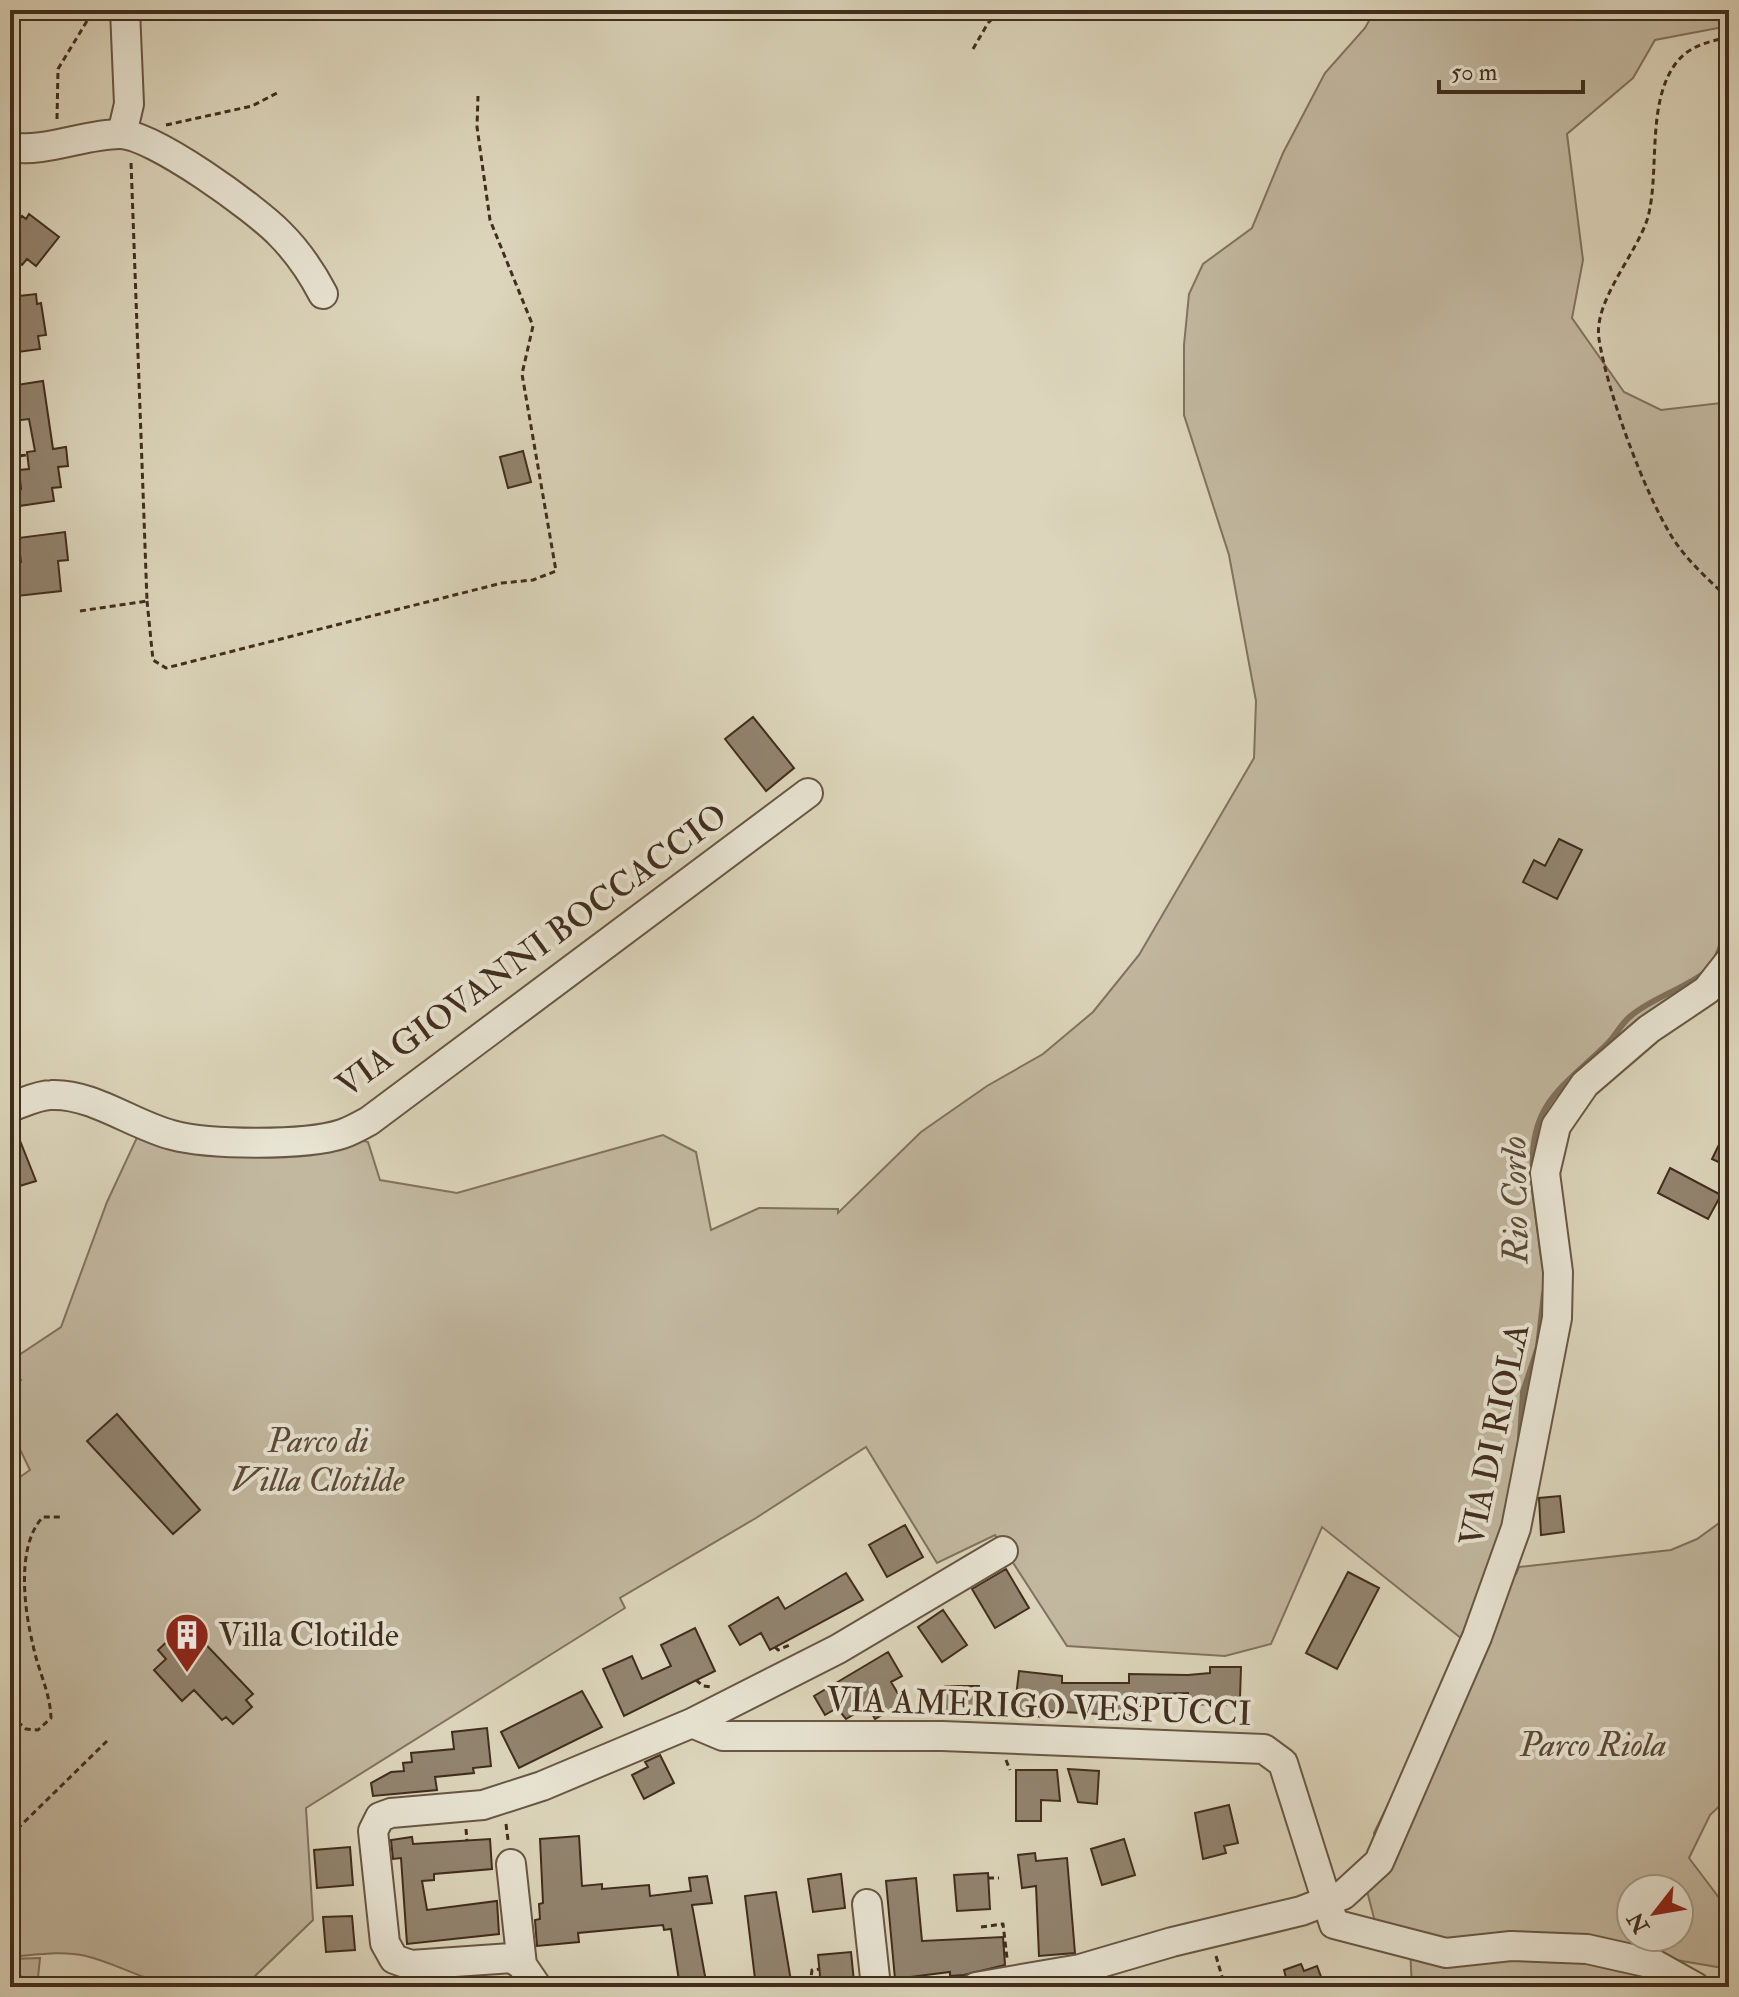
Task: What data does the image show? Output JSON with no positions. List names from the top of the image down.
{
  "streets": {
    "street": ["VIA GIOVANNI BOCCACCIO", "VIA DI RIOLA", "VIA AMERIGO VESPUCCI"]
  },
  "crossings": [
    ["VIA DI RIOLA", "VIA AMERIGO VESPUCCI"]
  ],
  "water": ["Rio Corlo"],
  "parks": ["Parco di Villa Clotilde", "Parco Riola"],
  "places": {
    "building": ["Villa Clotilde"]
  },
  "scale_bar": "50 m",
  "north": "bottom left"
}
